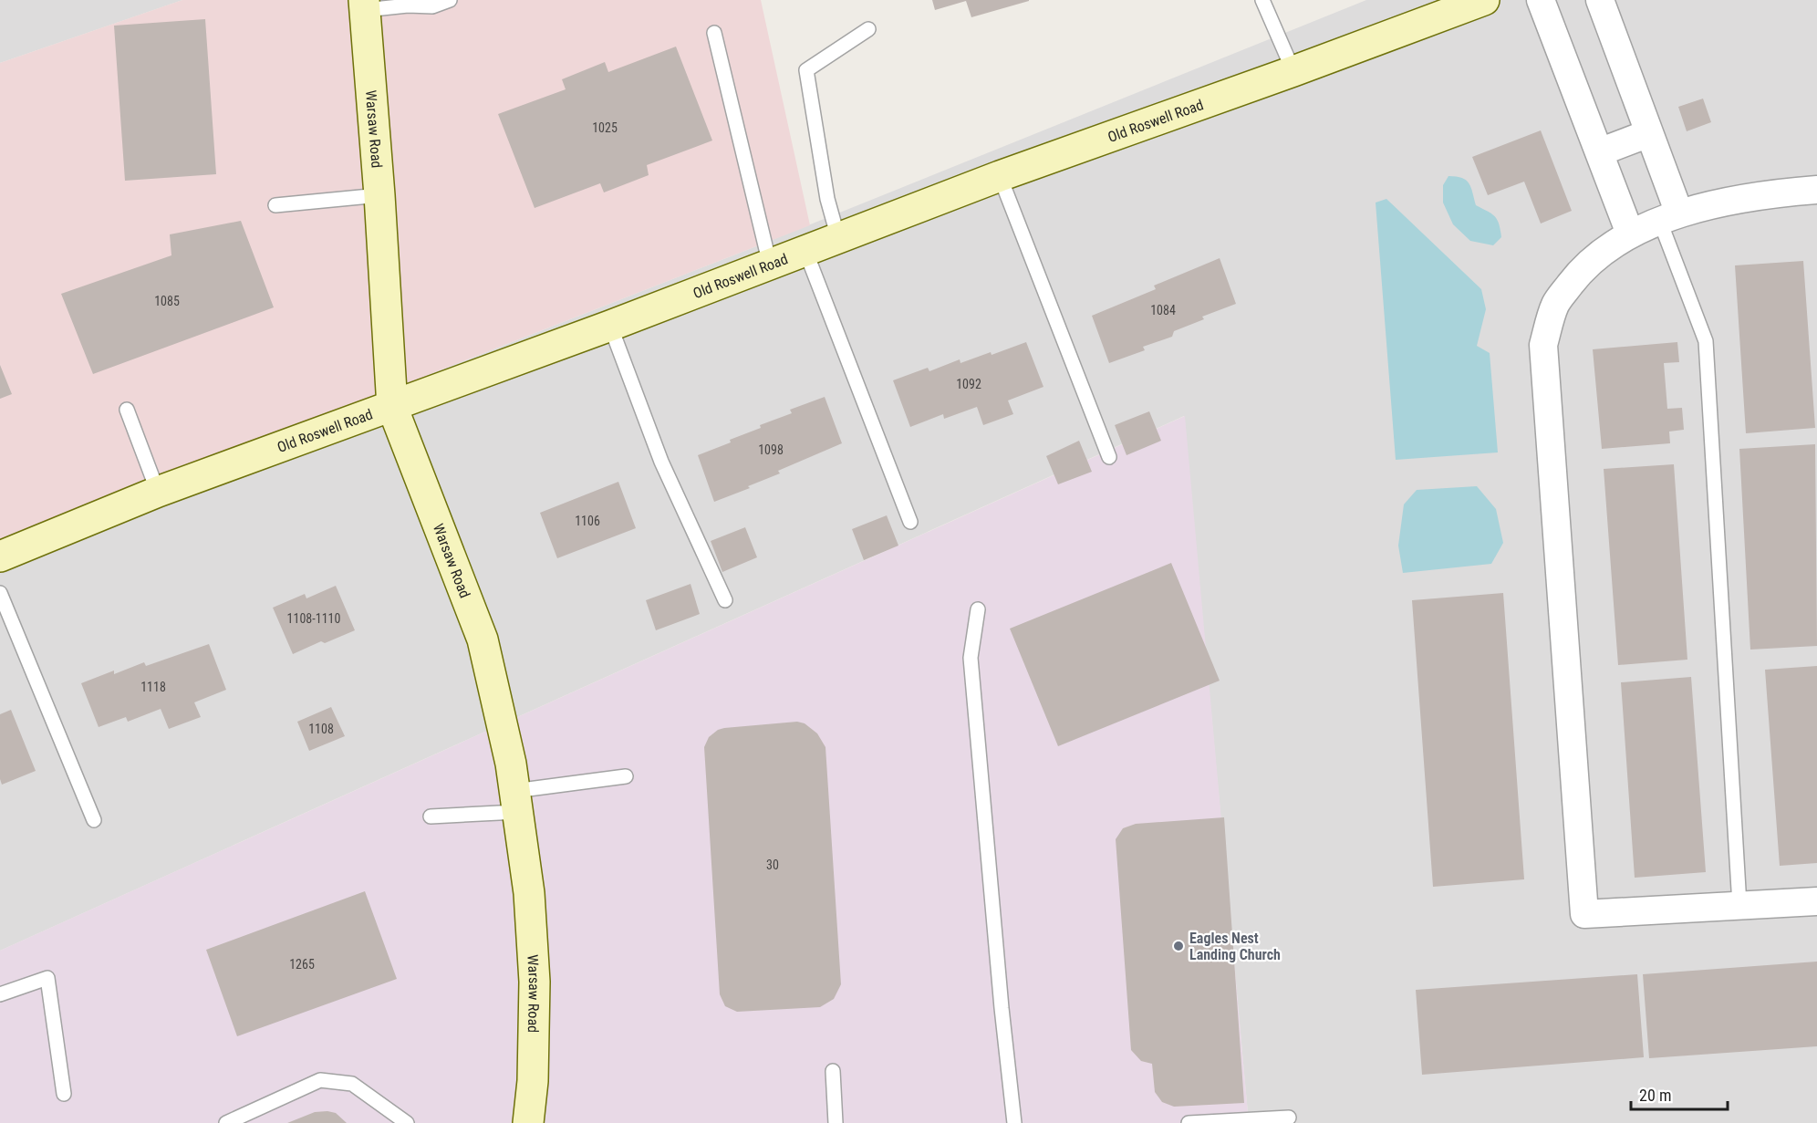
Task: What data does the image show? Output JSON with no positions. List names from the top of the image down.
{
  "streets": {
    "street": ["Old Roswell Road", "Warsaw Road"]
  },
  "crossings": [
    ["Old Roswell Road", "Warsaw Road"]
  ],
  "places": ["Eagles Nest Landing Church"],
  "house_numbers": [
    "1025",
    "1085",
    "1084",
    "1092",
    "1098",
    "1106",
    "1108-1110",
    "1118",
    "1108",
    "30",
    "1265"
  ],
  "scale_bar": "20 m"
}
